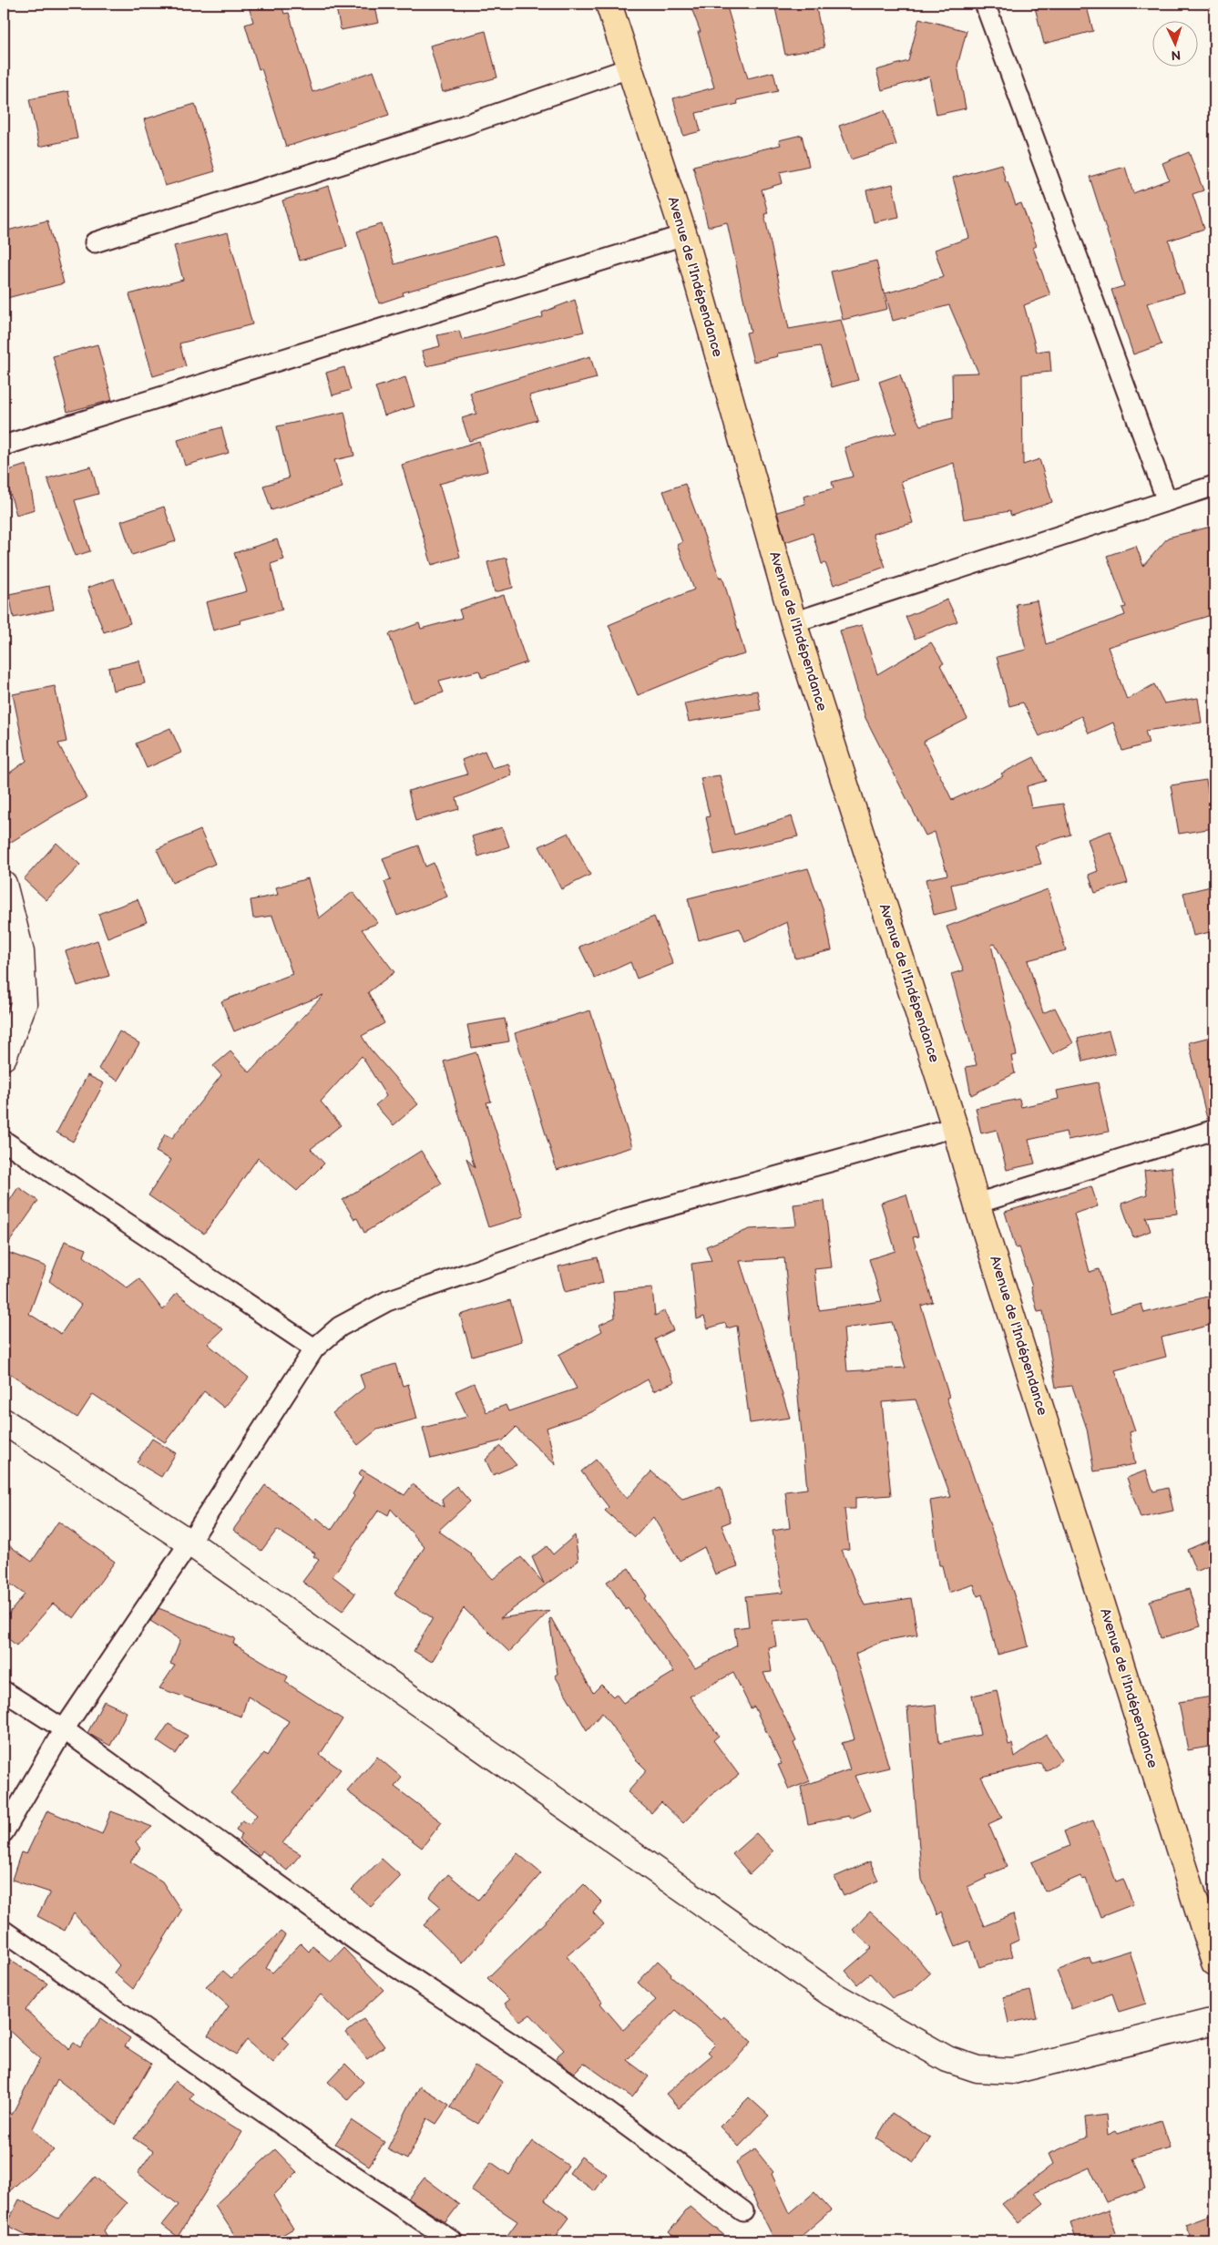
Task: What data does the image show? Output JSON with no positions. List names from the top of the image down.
{
  "streets": {
    "main road": ["Avenue de l'Indépendance"]
  },
  "north": "bottom"
}
